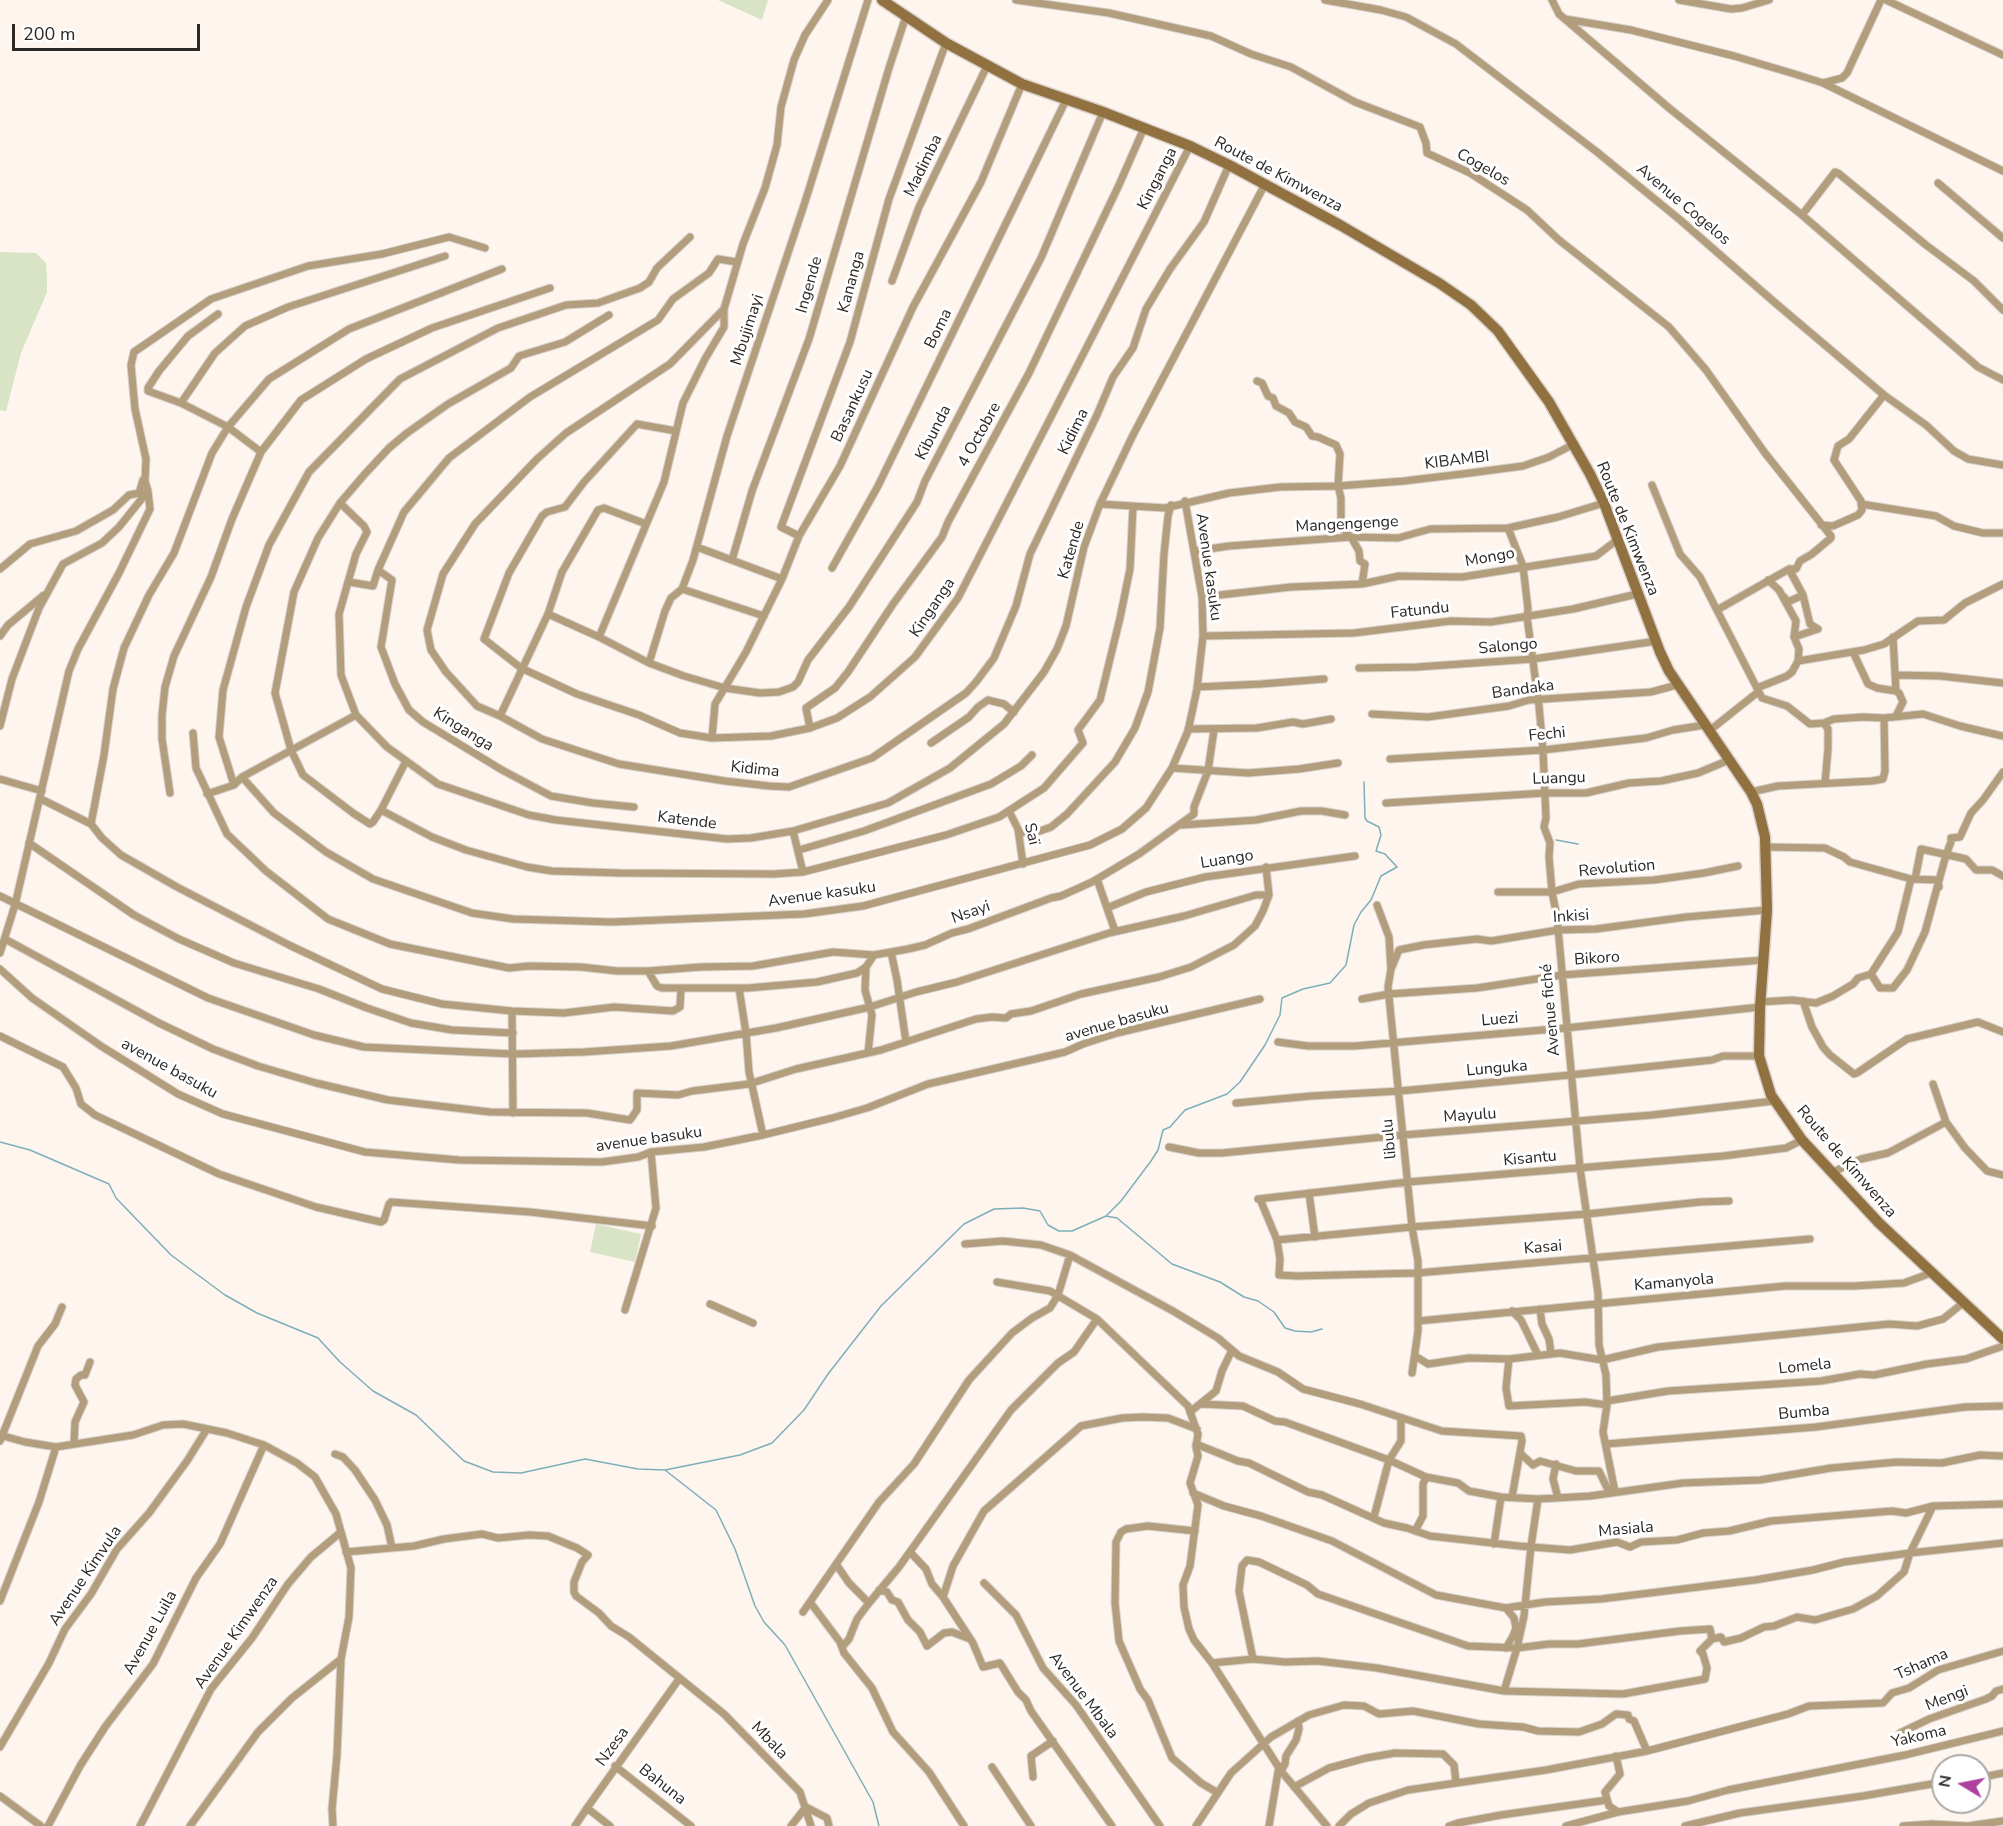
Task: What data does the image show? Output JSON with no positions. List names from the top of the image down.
{
  "streets": {
    "street": [
      "Madimba",
      "Cogelos",
      "Route de Kimwenza",
      "Kinganga",
      "Avenue Cogelos",
      "Kananga",
      "Ingende",
      "Boma",
      "Mbujimayi",
      "Basankusu",
      "Kidima",
      "Kibunda",
      "4 Octobre",
      "KIBAMBI",
      "Mangengenge",
      "Katende",
      "Mongo",
      "Avenue kasuku",
      "Fatundu",
      "Salongo",
      "Bandaka",
      "Fechi",
      "Luangu",
      "Saï",
      "Luango",
      "Revolution",
      "Nsayi",
      "Inkisi",
      "Bikoro",
      "Avenue fiché",
      "Luezi",
      "avenue basuku",
      "Lunguka",
      "Mayulu",
      "libulu",
      "Kisantu",
      "Kasai",
      "Kamanyola",
      "Lomela",
      "Bumba",
      "Masiala",
      "Avenue Kimvula",
      "Avenue Luila",
      "Avenue Kimwenza",
      "Tshama",
      "Avenue Mbala",
      "Mengi",
      "Yakoma",
      "Mbala",
      "Nzesa",
      "Bahuna"
    ]
  },
  "crossings": [
    ["Madimba", "Route de Kimwenza"],
    ["Route de Kimwenza", "Kinganga"],
    ["Route de Kimwenza", "Kananga"],
    ["Route de Kimwenza", "Ingende"],
    ["Route de Kimwenza", "Boma"],
    ["Route de Kimwenza", "Basankusu"],
    ["Route de Kimwenza", "Kidima"],
    ["Route de Kimwenza", "Kibunda"],
    ["Route de Kimwenza", "4 Octobre"],
    ["Route de Kimwenza", "KIBAMBI"],
    ["Route de Kimwenza", "Mangengenge"],
    ["Route de Kimwenza", "Katende"],
    ["Route de Kimwenza", "Mongo"],
    ["Route de Kimwenza", "Fatundu"],
    ["Route de Kimwenza", "Salongo"],
    ["Route de Kimwenza", "Bandaka"],
    ["Route de Kimwenza", "Fechi"],
    ["Route de Kimwenza", "Luangu"],
    ["Route de Kimwenza", "Inkisi"],
    ["Route de Kimwenza", "Bikoro"],
    ["Route de Kimwenza", "Luezi"],
    ["Route de Kimwenza", "Lunguka"],
    ["Route de Kimwenza", "Mayulu"],
    ["Route de Kimwenza", "Kisantu"],
    ["Route de Kimwenza", "Kamanyola"],
    ["Kinganga", "Basankusu"],
    ["Kinganga", "4 Octobre"],
    ["Kananga", "Basankusu"],
    ["Mbujimayi", "Kibunda"],
    ["Basankusu", "Kibunda"],
    ["Mangengenge", "Avenue kasuku"],
    ["Mangengenge", "Avenue fiché"],
    ["Mongo", "Avenue kasuku"],
    ["Mongo", "Avenue fiché"],
    ["Avenue kasuku", "Fatundu"],
    ["Avenue kasuku", "Saï"],
    ["Fatundu", "Avenue fiché"],
    ["Salongo", "Avenue fiché"],
    ["Bandaka", "Avenue fiché"],
    ["Fechi", "Avenue fiché"],
    ["Luangu", "Avenue fiché"],
    ["Revolution", "Avenue fiché"],
    ["Inkisi", "Avenue fiché"],
    ["Inkisi", "libulu"],
    ["Bikoro", "Avenue fiché"],
    ["Bikoro", "libulu"],
    ["Avenue fiché", "Luezi"],
    ["Avenue fiché", "Lunguka"],
    ["Avenue fiché", "Mayulu"],
    ["Avenue fiché", "Kisantu"],
    ["Avenue fiché", "Kasai"],
    ["Avenue fiché", "Kamanyola"],
    ["Avenue fiché", "Lomela"],
    ["Avenue fiché", "Bumba"],
    ["Luezi", "libulu"],
    ["Lunguka", "libulu"],
    ["Mayulu", "libulu"],
    ["libulu", "Kisantu"],
    ["libulu", "Kasai"],
    ["libulu", "Kamanyola"],
    ["Kisantu", "Kasai"],
    ["Mbala", "Nzesa"],
    ["Nzesa", "Bahuna"]
  ],
  "scale_bar": "200 m",
  "north": "left"
}
